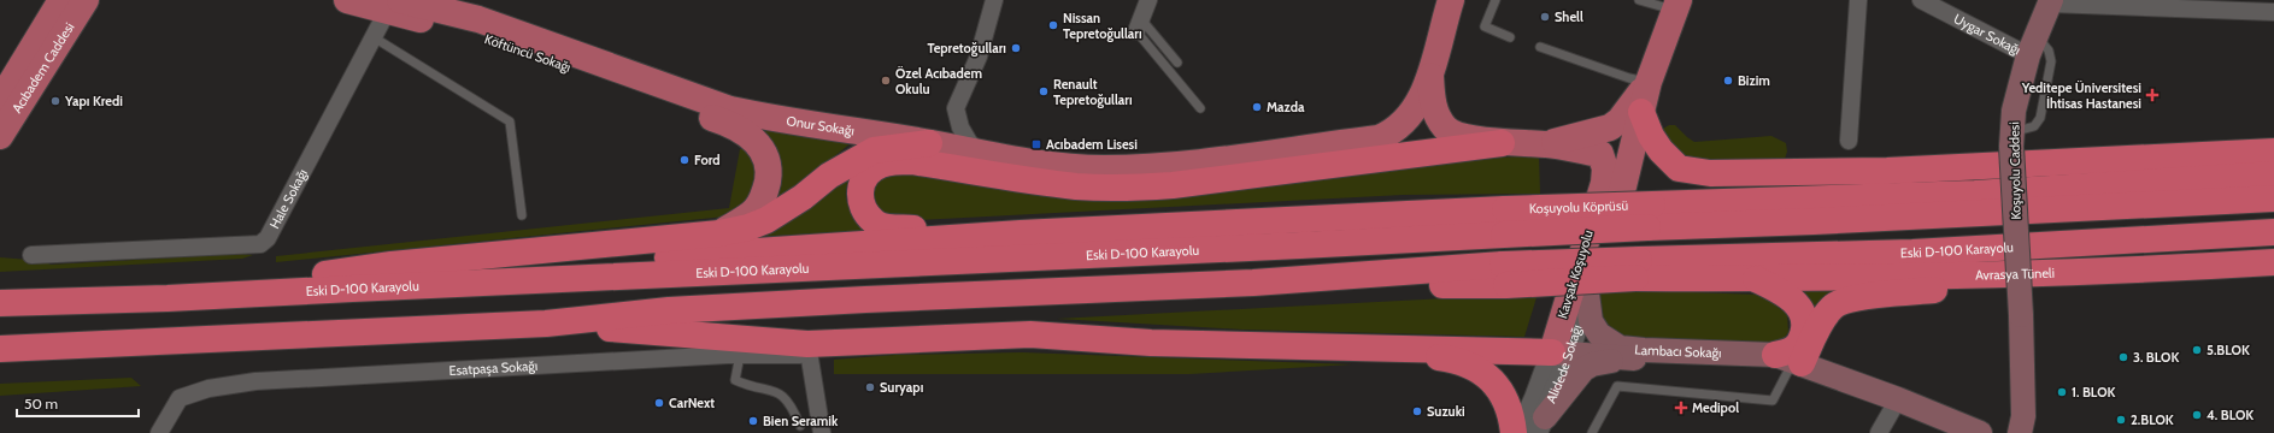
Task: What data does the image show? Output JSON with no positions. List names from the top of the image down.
{
  "streets": {
    "highway": ["Koşuyolu Köprüsü", "Eski D-100 Karayolu", "Avrasya Tüneli"],
    "main road": [
      "Köftüncü Sokağı",
      "Acıbadem Caddesi",
      "Onur Sokağı",
      "Koşuyolu Caddesi",
      "Kavşak Koşuyolu",
      "Lambacı Sokağı"
    ],
    "street": [
      "Uygar Sokağı",
      "Hale Sokağı",
      "Alidede Sokağı",
      "Esatpaşa Sokağı"
    ]
  },
  "crossings": [
    ["Uygar Sokağı", "Koşuyolu Caddesi"],
    ["Köftüncü Sokağı", "Onur Sokağı"],
    ["Köftüncü Sokağı", "Hale Sokağı"],
    ["Onur Sokağı", "Kavşak Koşuyolu"],
    ["Koşuyolu Köprüsü", "Eski D-100 Karayolu"],
    ["Eski D-100 Karayolu", "Avrasya Tüneli"],
    ["Kavşak Koşuyolu", "Lambacı Sokağı"],
    ["Kavşak Koşuyolu", "Alidede Sokağı"],
    ["Lambacı Sokağı", "Alidede Sokağı"]
  ],
  "places": {
    "other": [
      "Shell",
      "Nissan Tepretoğulları",
      "Tepretoğulları",
      "Özel Acıbadem Okulu",
      "Bizim",
      "Renault Tepretoğulları",
      "Yapı Kredi",
      "Mazda",
      "Ford",
      "5.BLOK",
      "3. BLOK",
      "Suryapı",
      "1. BLOK",
      "CarNext",
      "Suzuki",
      "4. BLOK",
      "2.BLOK",
      "Bien Seramik"
    ],
    "health": ["Yeditepe Üniversitesi İhtisas Hastanesi", "Medipol"],
    "transit": ["Acıbadem Lisesi"]
  },
  "scale_bar": "50 m"
}
